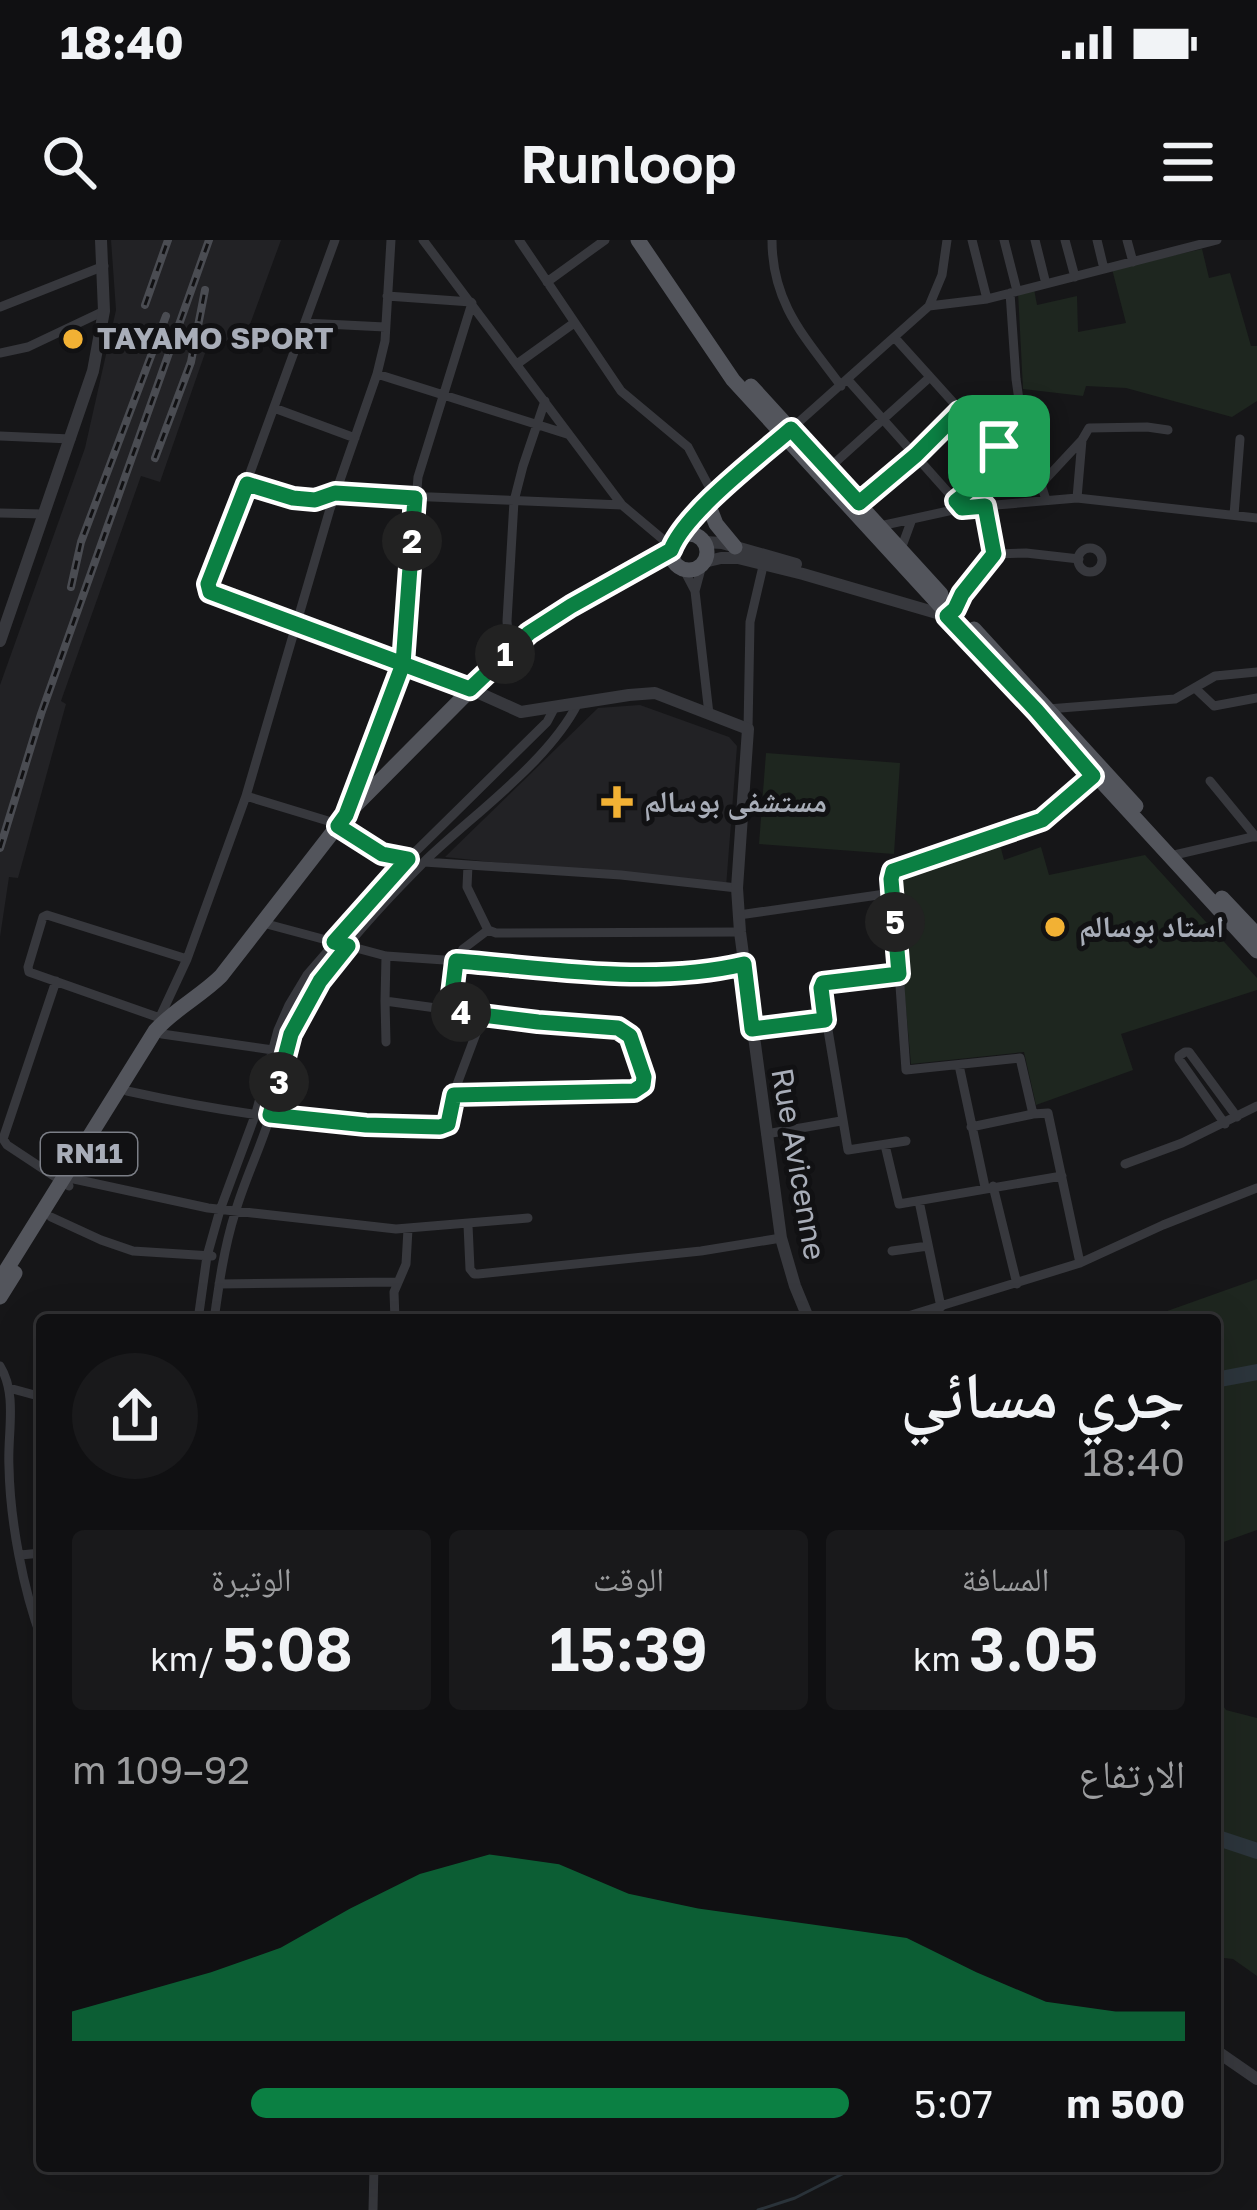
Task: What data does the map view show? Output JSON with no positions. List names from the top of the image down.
{
  "streets": {
    "main road": ["RN11"],
    "street": ["Rue Avicenne"]
  },
  "places": {
    "other": ["TAYAMO SPORT", "استاد بوسالم"],
    "health": ["مستشفى بوسالم"]
  },
  "page": {
    "status": "18:40",
    "header": "Runloop",
    "pins": [
      "2",
      "1",
      "5",
      "4",
      "3"
    ],
    "heading": ["جري مسائي", "18:40"],
    "stats": [
      ["المسافة", "3.05 km"],
      ["الوقت", "15:39"],
      ["الوتيرة", "5:08 /km"]
    ],
    "chart": ["الارتفاع", "92–109 m"],
    "list": [
      {
        "name": "500 m",
        "note": "5:07"
      }
    ]
  }
}
